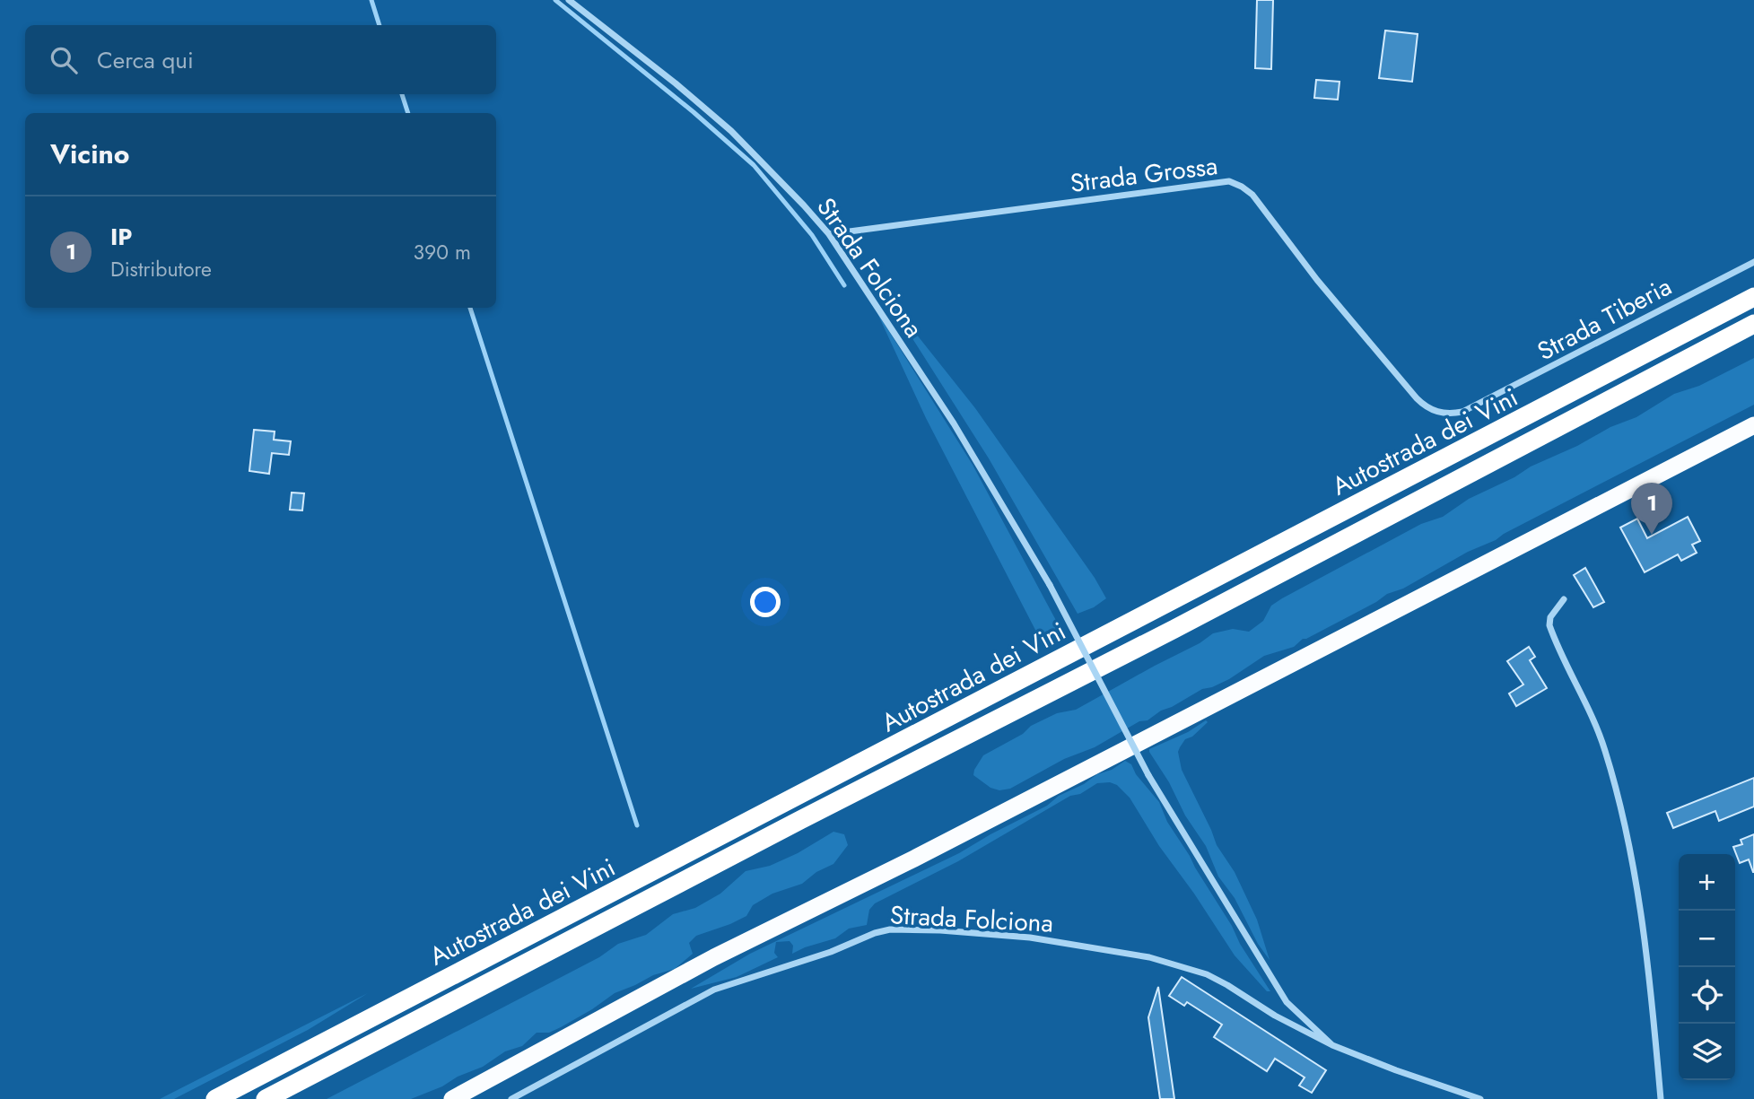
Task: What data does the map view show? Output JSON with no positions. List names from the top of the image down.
{
  "streets": {
    "highway": ["Autostrada dei Vini"],
    "street": ["Strada Grossa", "Strada Folciona", "Strada Tiberia"]
  },
  "crossings": [
    ["Strada Grossa", "Strada Folciona"],
    ["Strada Grossa", "Strada Tiberia"]
  ],
  "page": {
    "search": "Cerca qui",
    "heading": "Vicino",
    "list": [
      {
        "mark": "1",
        "name": "IP",
        "note": "Distributore",
        "value": "390 m"
      }
    ],
    "pins": "1",
    "map_buttons": ["+", "−"]
  }
}
